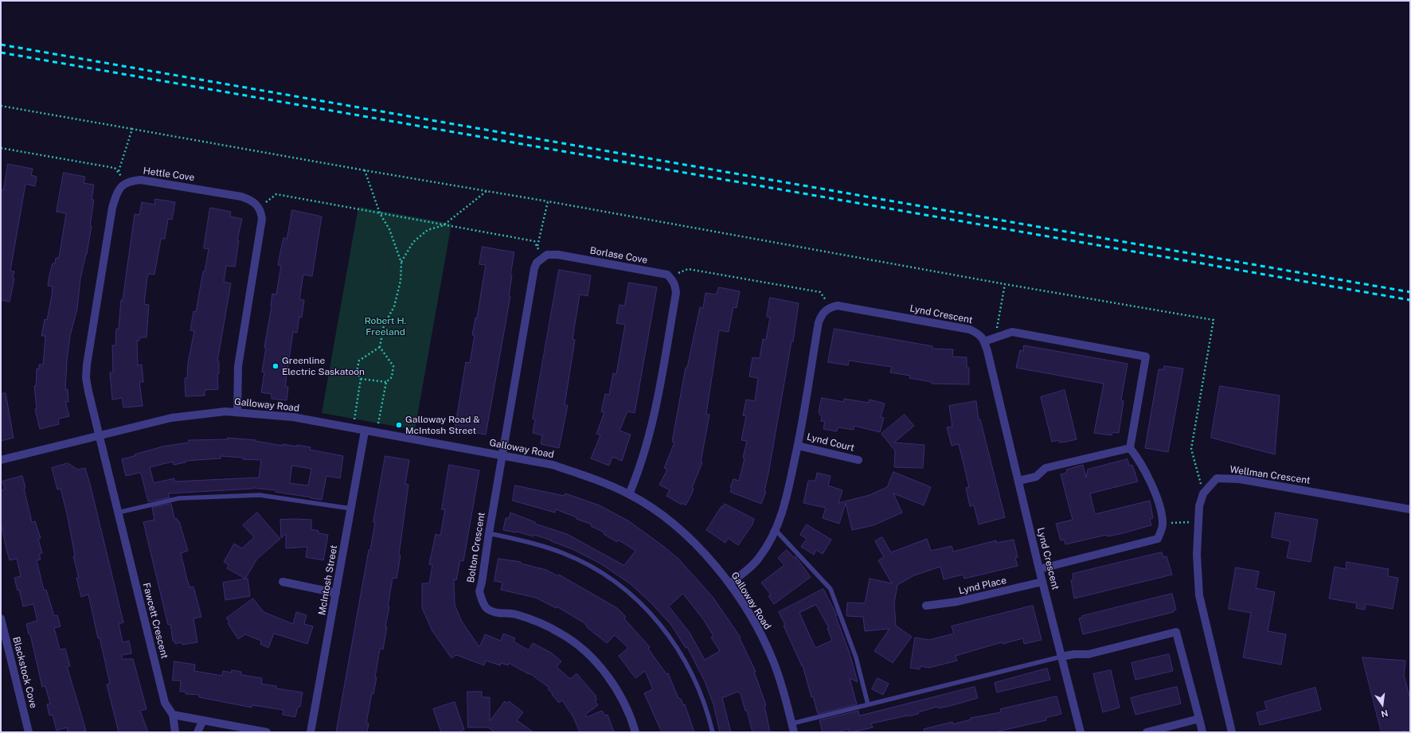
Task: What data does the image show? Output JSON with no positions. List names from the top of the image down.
{
  "streets": {
    "street": [
      "Hettle Cove",
      "Borlase Cove",
      "Lynd Crescent",
      "Galloway Road",
      "Lynd Court",
      "Wellman Crescent",
      "Bolton Crescent",
      "McIntosh Street",
      "Lynd Place",
      "Fawcett Crescent",
      "Blackstock Cove"
    ]
  },
  "crossings": [
    ["Hettle Cove", "Galloway Road"],
    ["Hettle Cove", "Fawcett Crescent"],
    ["Borlase Cove", "Galloway Road"],
    ["Borlase Cove", "Bolton Crescent"],
    ["Lynd Crescent", "Galloway Road"],
    ["Lynd Crescent", "Lynd Court"],
    ["Lynd Crescent", "Lynd Place"],
    ["Galloway Road", "Bolton Crescent"],
    ["Galloway Road", "McIntosh Street"],
    ["Galloway Road", "Fawcett Crescent"]
  ],
  "parks": ["Robert H. Freeland"],
  "places": ["Greenline Electric Saskatoon", "Galloway Road & McIntosh Street"],
  "north": "bottom"
}
